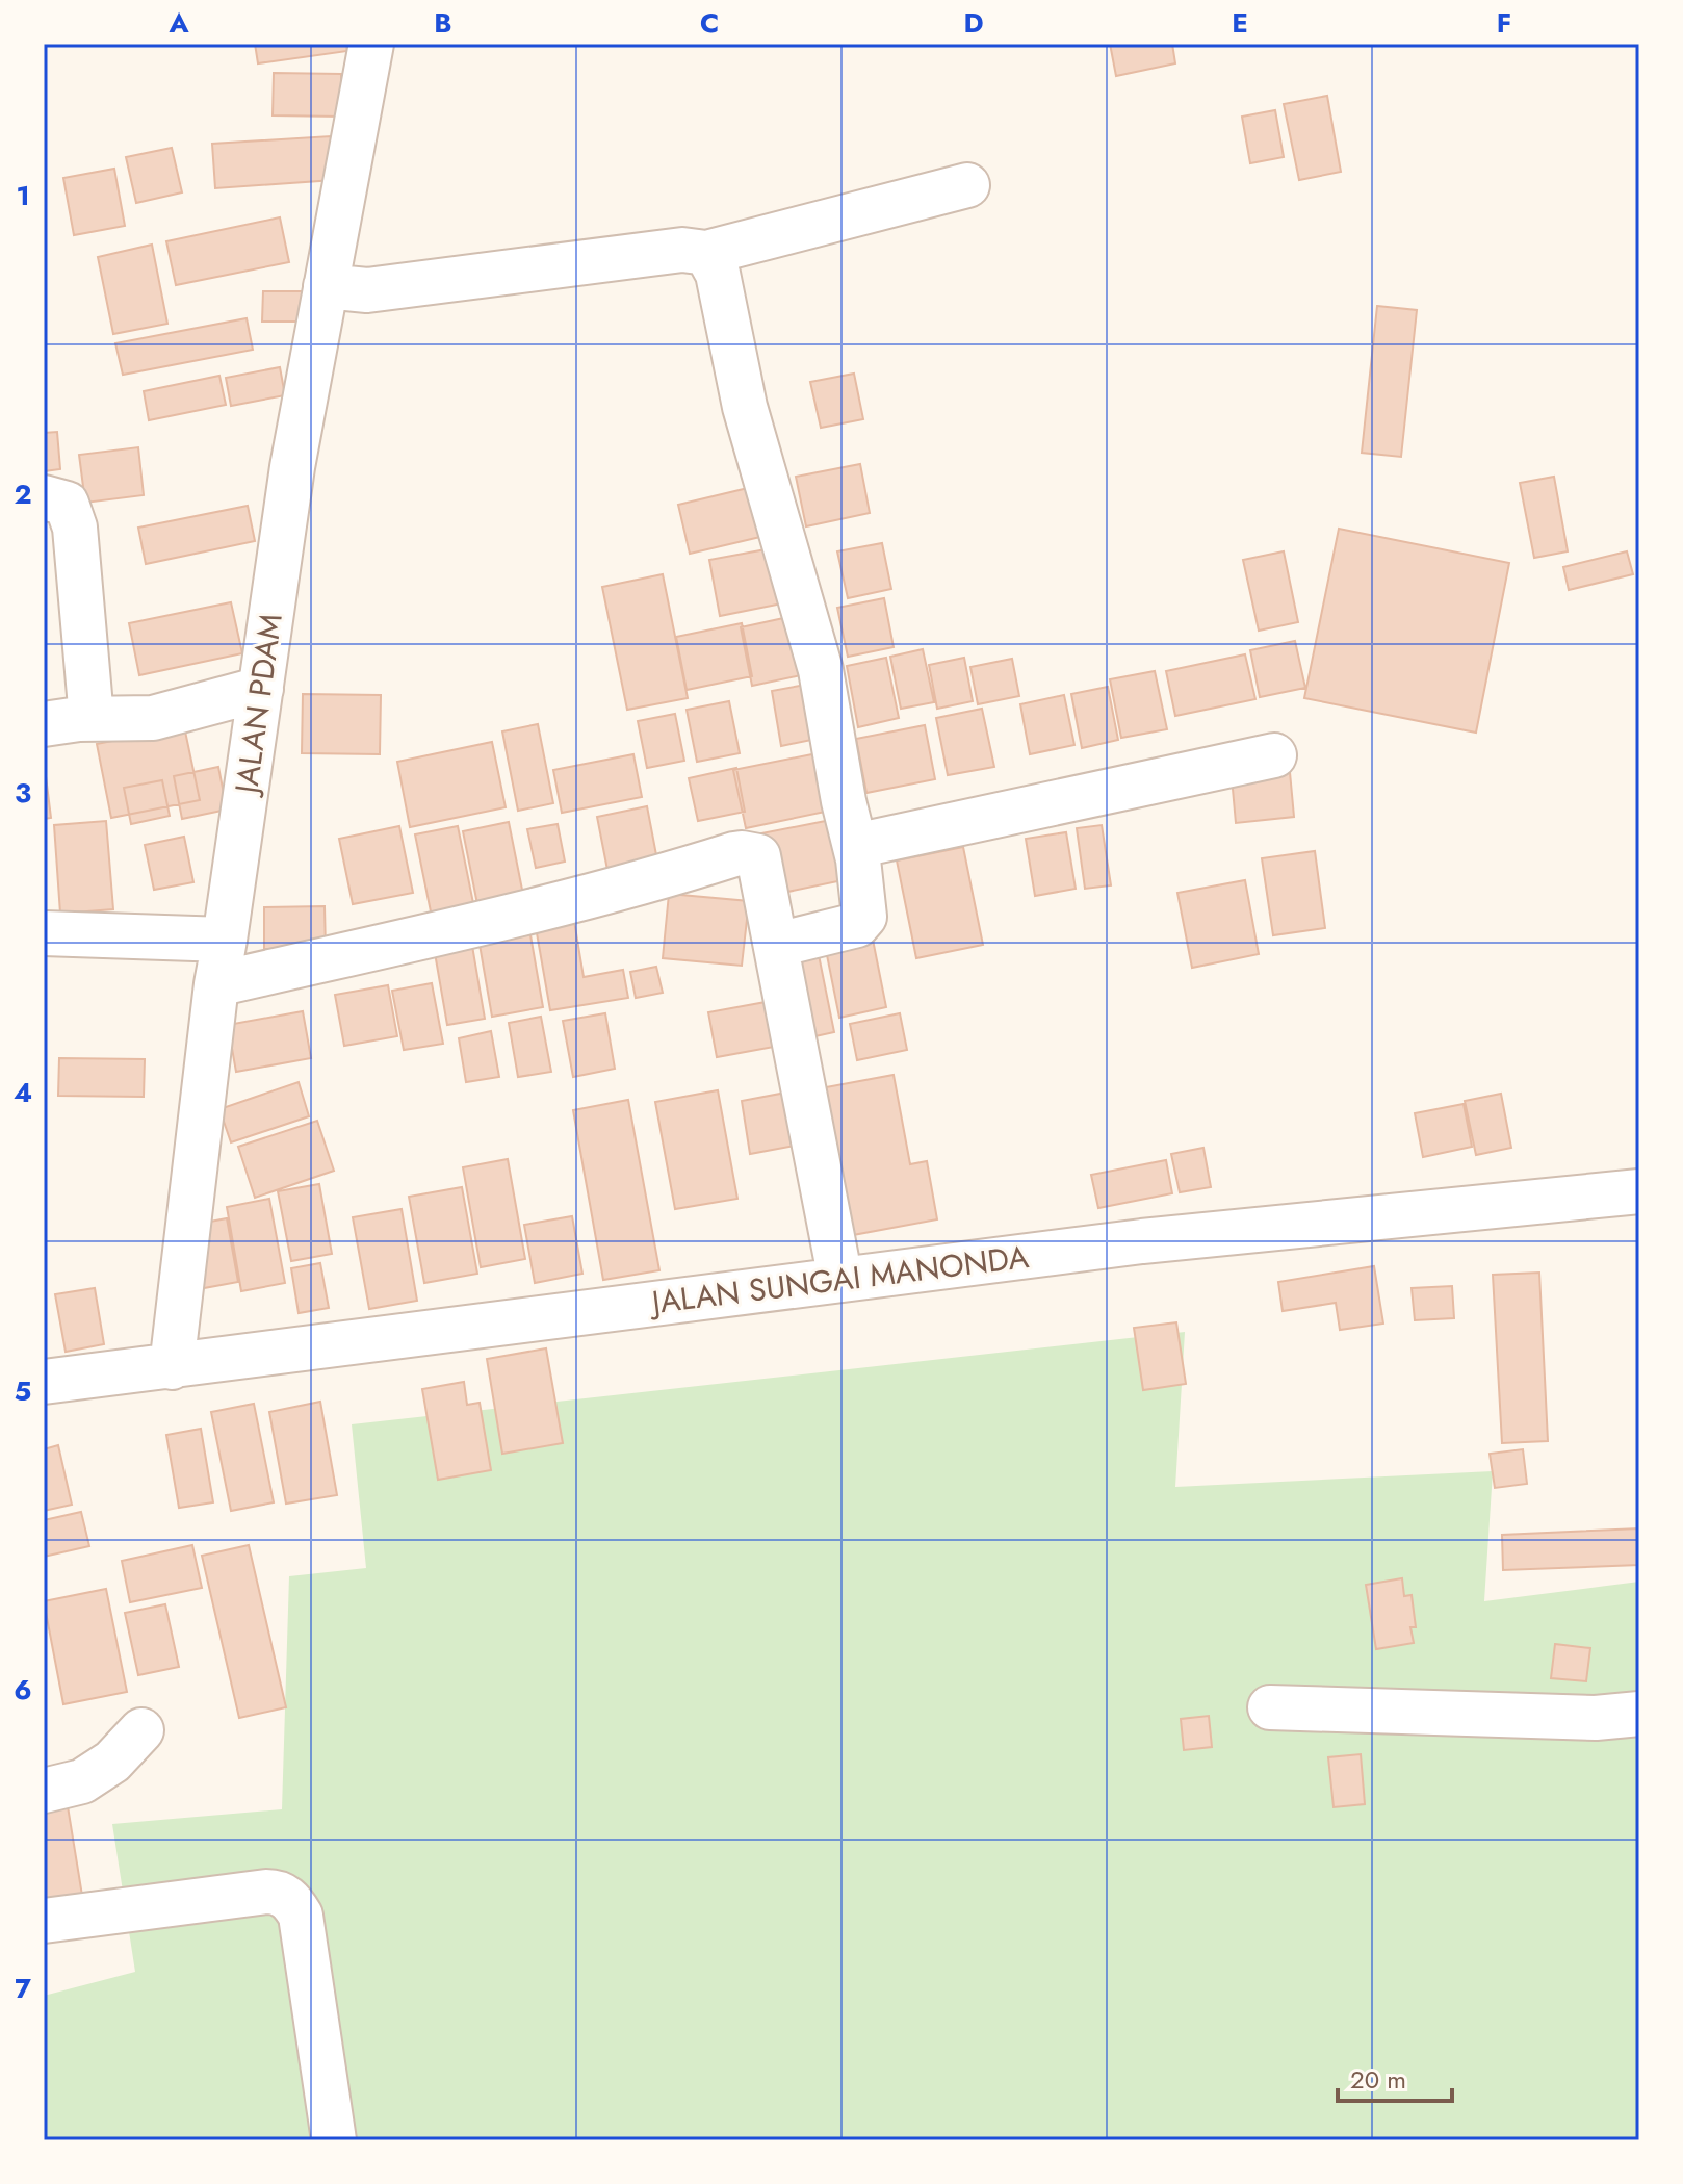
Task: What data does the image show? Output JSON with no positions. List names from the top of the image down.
{
  "streets": {
    "street": ["JALAN PDAM", "JALAN SUNGAI MANONDA"]
  },
  "crossings": [
    ["JALAN PDAM", "JALAN SUNGAI MANONDA"]
  ],
  "scale_bar": "20 m",
  "grid": {
    "columns": [
      "A",
      "B",
      "C",
      "D",
      "E",
      "F"
    ],
    "rows": [
      "1",
      "2",
      "3",
      "4",
      "5",
      "6",
      "7"
    ]
  }
}
